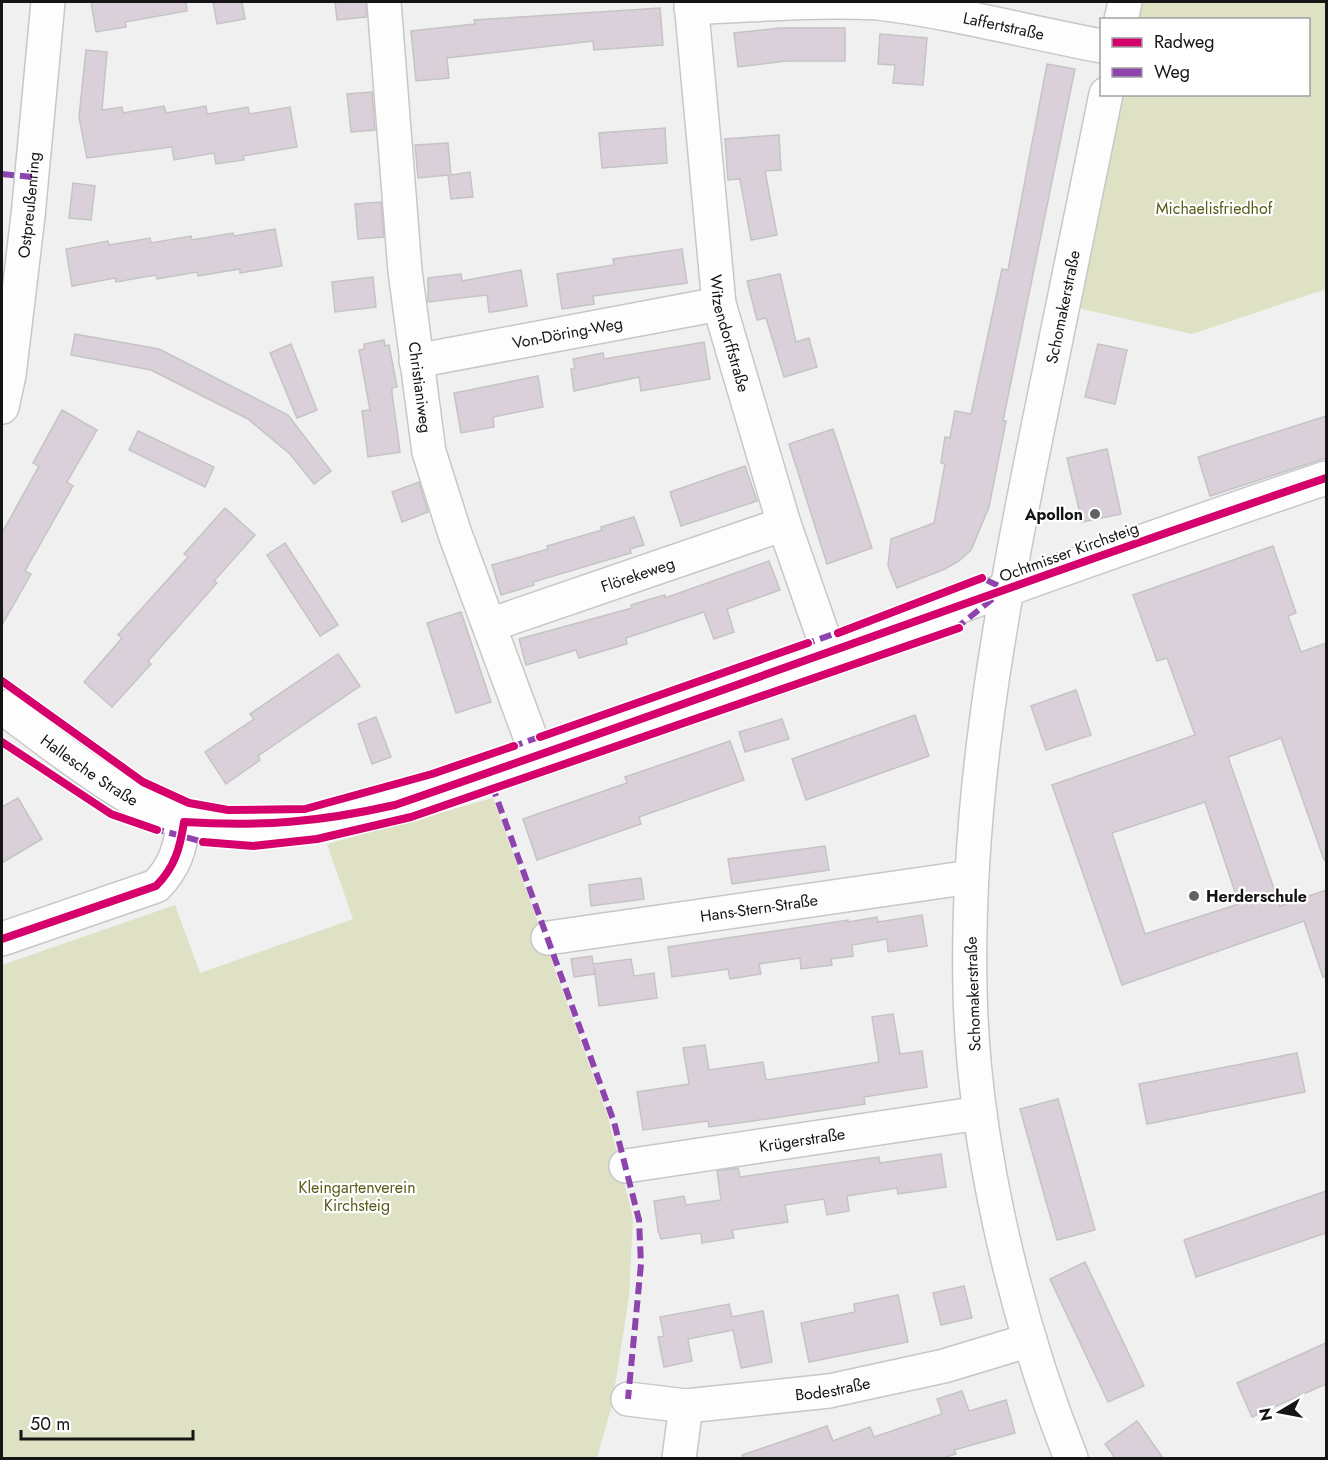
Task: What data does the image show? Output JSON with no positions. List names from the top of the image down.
{
  "streets": {
    "street": [
      "Laffertstraße",
      "Ostpreußenring",
      "Schomakerstraße",
      "Von-Döring-Weg",
      "Witzendorffstraße",
      "Christianiweg",
      "Ochtmisser Kirchsteig",
      "Flörekeweg",
      "Hallesche Straße",
      "Hans-Stern-Straße",
      "Krügerstraße",
      "Bodestraße"
    ]
  },
  "crossings": [
    ["Laffertstraße", "Witzendorffstraße"],
    ["Schomakerstraße", "Ochtmisser Kirchsteig"],
    ["Schomakerstraße", "Hans-Stern-Straße"],
    ["Schomakerstraße", "Krügerstraße"],
    ["Schomakerstraße", "Bodestraße"],
    ["Von-Döring-Weg", "Witzendorffstraße"],
    ["Von-Döring-Weg", "Christianiweg"],
    ["Witzendorffstraße", "Ochtmisser Kirchsteig"],
    ["Witzendorffstraße", "Flörekeweg"],
    ["Christianiweg", "Ochtmisser Kirchsteig"],
    ["Christianiweg", "Flörekeweg"],
    ["Ochtmisser Kirchsteig", "Hallesche Straße"]
  ],
  "parks": ["Michaelisfriedhof", "Kleingartenverein Kirchsteig"],
  "places": ["Apollon", "Herderschule"],
  "legend": ["Radweg", "Weg"],
  "scale_bar": "50 m",
  "north": "left"
}
